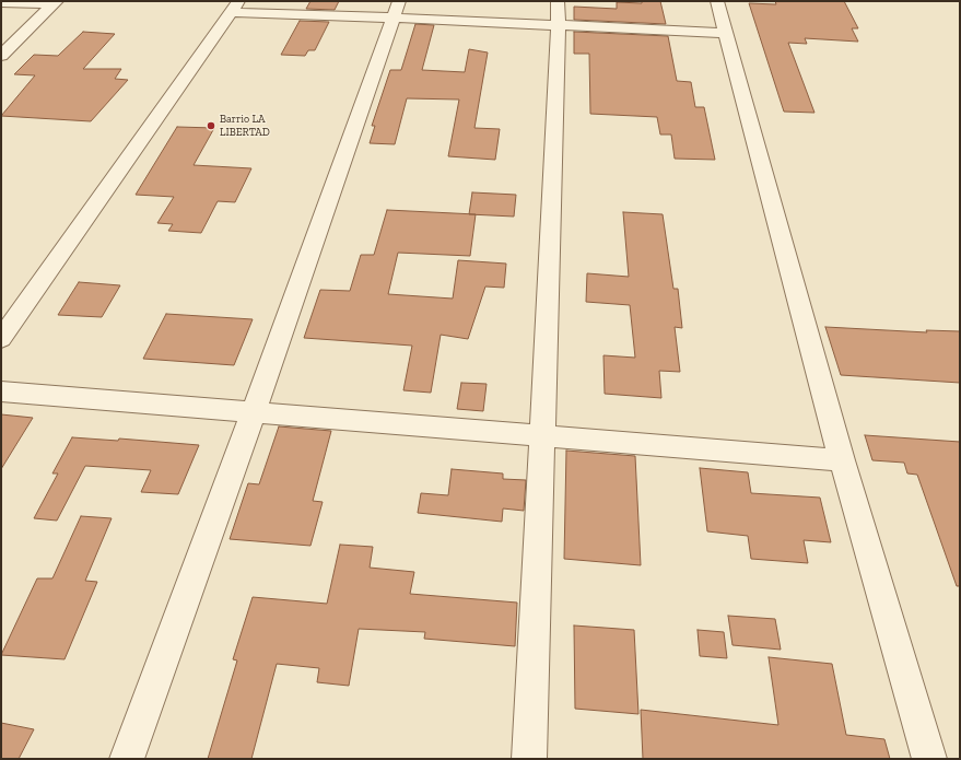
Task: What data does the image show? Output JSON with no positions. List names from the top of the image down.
{
  "places": ["Barrio LA LIBERTAD"]
}
